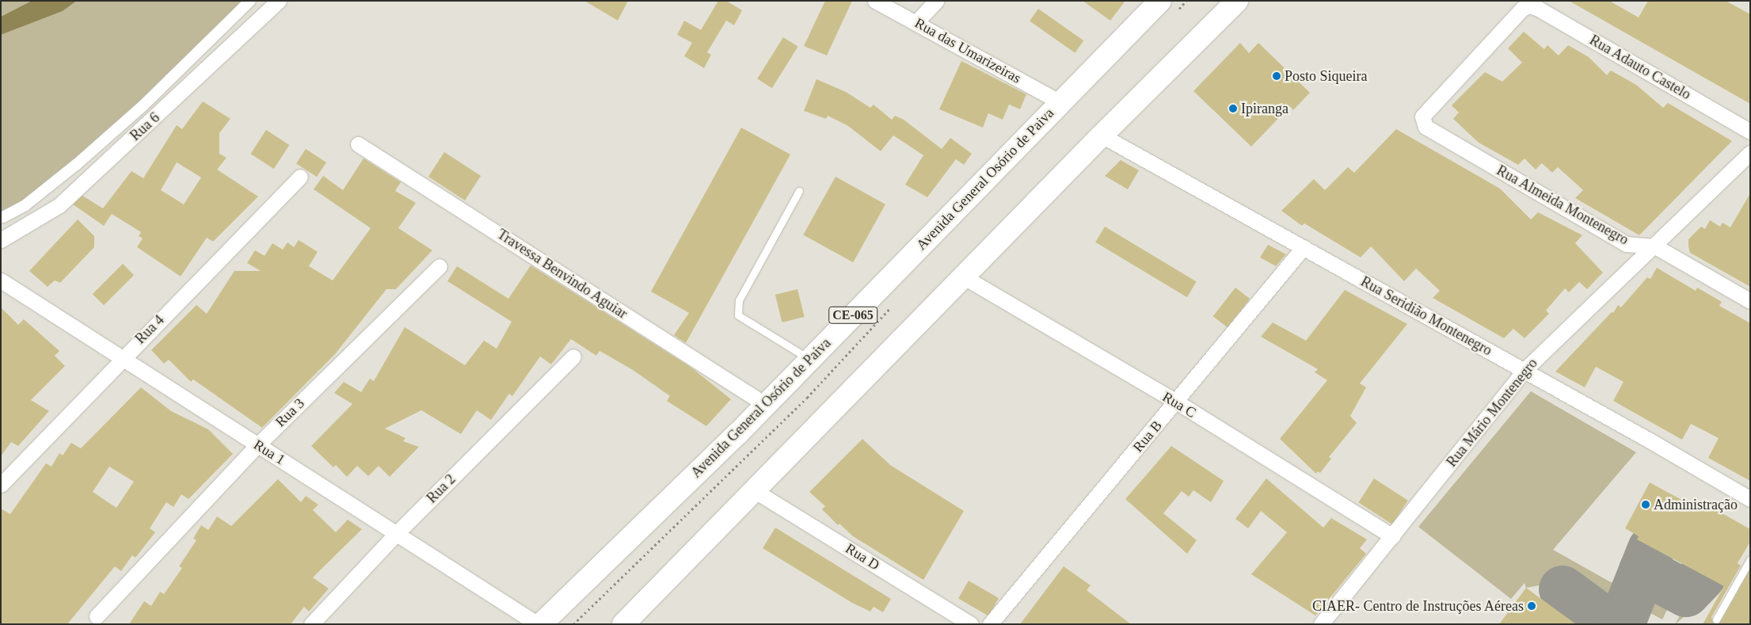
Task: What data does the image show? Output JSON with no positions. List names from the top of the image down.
{
  "streets": {
    "main road": ["Avenida General Osório de Paiva", "CE-065"],
    "street": [
      "Rua das Umarizeiras",
      "Rua Adauto Castelo",
      "Rua 6",
      "Rua Almeida Montenegro",
      "Travessa Benvindo Aguiar",
      "Rua Seridião Montenegro",
      "Rua 4",
      "Rua C",
      "Rua 3",
      "Rua Mário Montenegro",
      "Rua B",
      "Rua 1",
      "Rua 2",
      "Rua D"
    ]
  },
  "crossings": [
    ["Rua das Umarizeiras", "Avenida General Osório de Paiva"],
    ["Rua Adauto Castelo", "Rua Almeida Montenegro"],
    ["Avenida General Osório de Paiva", "Travessa Benvindo Aguiar"],
    ["Avenida General Osório de Paiva", "Rua 1"],
    ["Rua Almeida Montenegro", "Rua Mário Montenegro"],
    ["Rua Seridião Montenegro", "Rua Mário Montenegro"],
    ["Rua Seridião Montenegro", "Rua B"],
    ["Rua 4", "Rua 1"],
    ["Rua C", "Rua Mário Montenegro"],
    ["Rua C", "Rua B"],
    ["Rua 3", "Rua 1"],
    ["Rua 1", "Rua 2"]
  ],
  "places": [
    "Posto Siqueira",
    "Ipiranga",
    "Administração",
    "CIAER- Centro de Instruções Aéreas"
  ]
}
